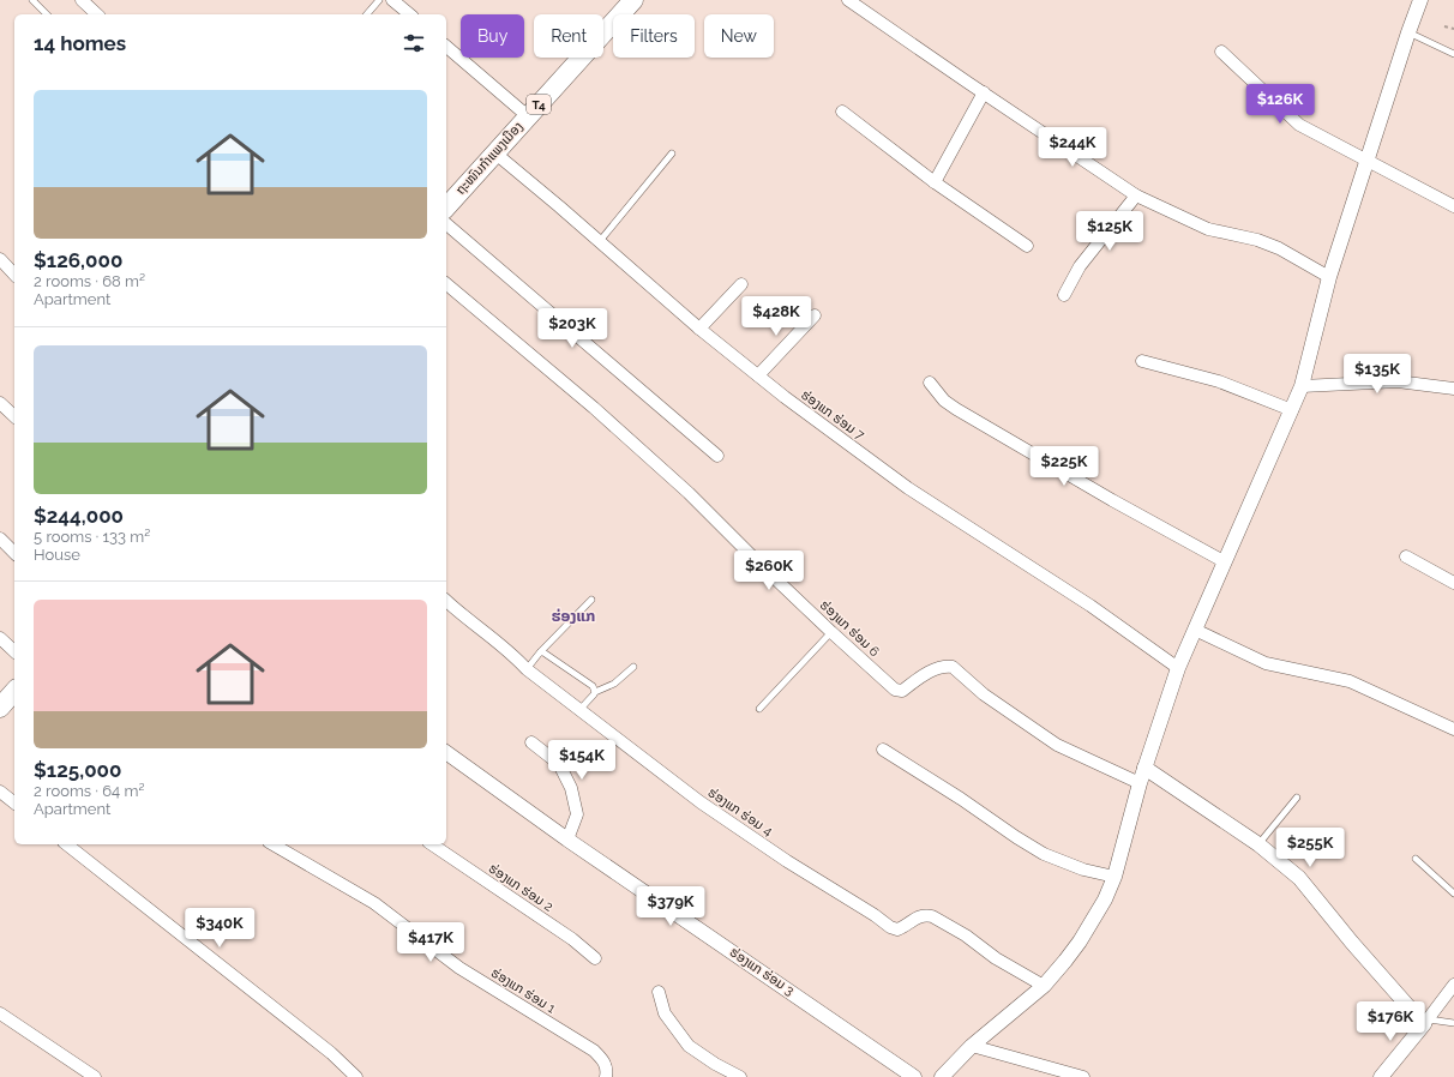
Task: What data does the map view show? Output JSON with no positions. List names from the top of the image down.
{
  "streets": {
    "main road": ["T4", "ຖະໜົນກຳແພງເມືອງ"],
    "street": [
      "ຮ່ອງແກ ຮ່ອມ 7",
      "ຮ່ອງແກ ຮ່ອມ 6",
      "ຮ່ອງແກ ຮ່ອມ 4",
      "ຮ່ອງແກ ຮ່ອມ 2",
      "ຮ່ອງແກ ຮ່ອມ 3",
      "ຮ່ອງແກ ຮ່ອມ 1"
    ]
  },
  "crossings": [
    ["ຖະໜົນກຳແພງເມືອງ", "ຮ່ອງແກ ຮ່ອມ 7"]
  ],
  "districts": ["ຮ່ອງແກ"],
  "page": {
    "chip": [
      "Buy",
      "Rent",
      "Filters",
      "New"
    ],
    "heading": "14 homes",
    "list": [
      {
        "name": "$126,000",
        "note": "2 rooms · 68 m² · Apartment"
      },
      {
        "name": "$244,000",
        "note": "5 rooms · 133 m² · House"
      },
      {
        "name": "$125,000",
        "note": "2 rooms · 64 m² · Apartment"
      }
    ],
    "price": [
      "$126K",
      "$244K",
      "$125K",
      "$428K",
      "$203K",
      "$135K",
      "$225K",
      "$260K",
      "$154K",
      "$255K",
      "$379K",
      "$340K",
      "$417K",
      "$176K"
    ]
  }
}
